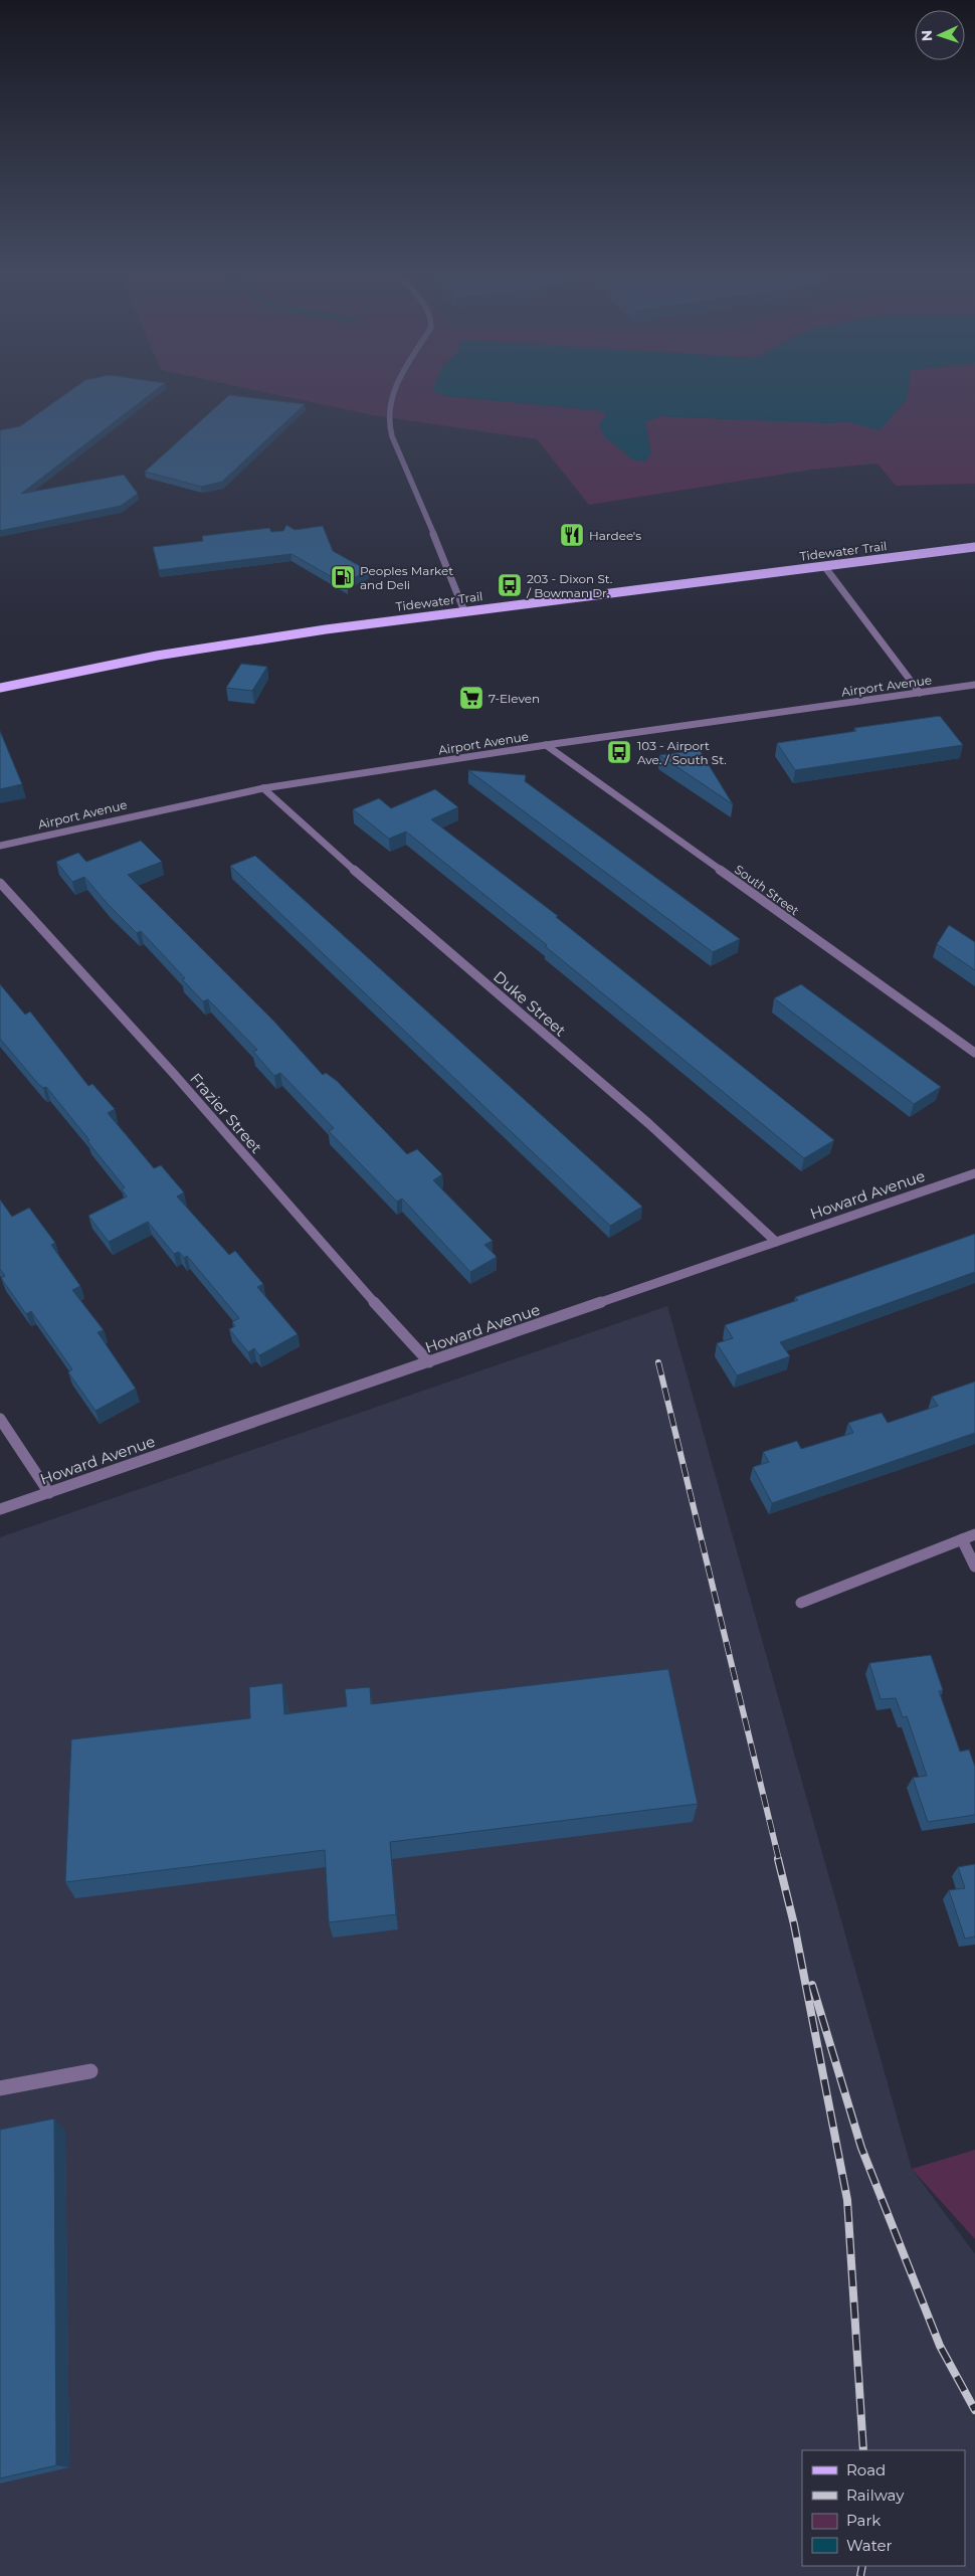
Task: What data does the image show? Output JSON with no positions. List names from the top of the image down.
{
  "streets": {
    "main road": ["Tidewater Trail"],
    "street": [
      "Airport Avenue",
      "South Street",
      "Duke Street",
      "Frazier Street",
      "Howard Avenue"
    ]
  },
  "crossings": [
    ["Airport Avenue", "South Street"],
    ["Airport Avenue", "Duke Street"],
    ["Duke Street", "Howard Avenue"],
    ["Frazier Street", "Howard Avenue"]
  ],
  "places": {
    "restaurant": ["Hardee's"],
    "fuel station": ["Peoples Market and Deli"],
    "bus stop": ["203 - Dixon St. / Bowman Dr.", "103 - Airport Ave. / South St."],
    "supermarket": ["7-Eleven"]
  },
  "legend": [
    "Road",
    "Railway",
    "Park",
    "Water"
  ],
  "north": "left"
}
